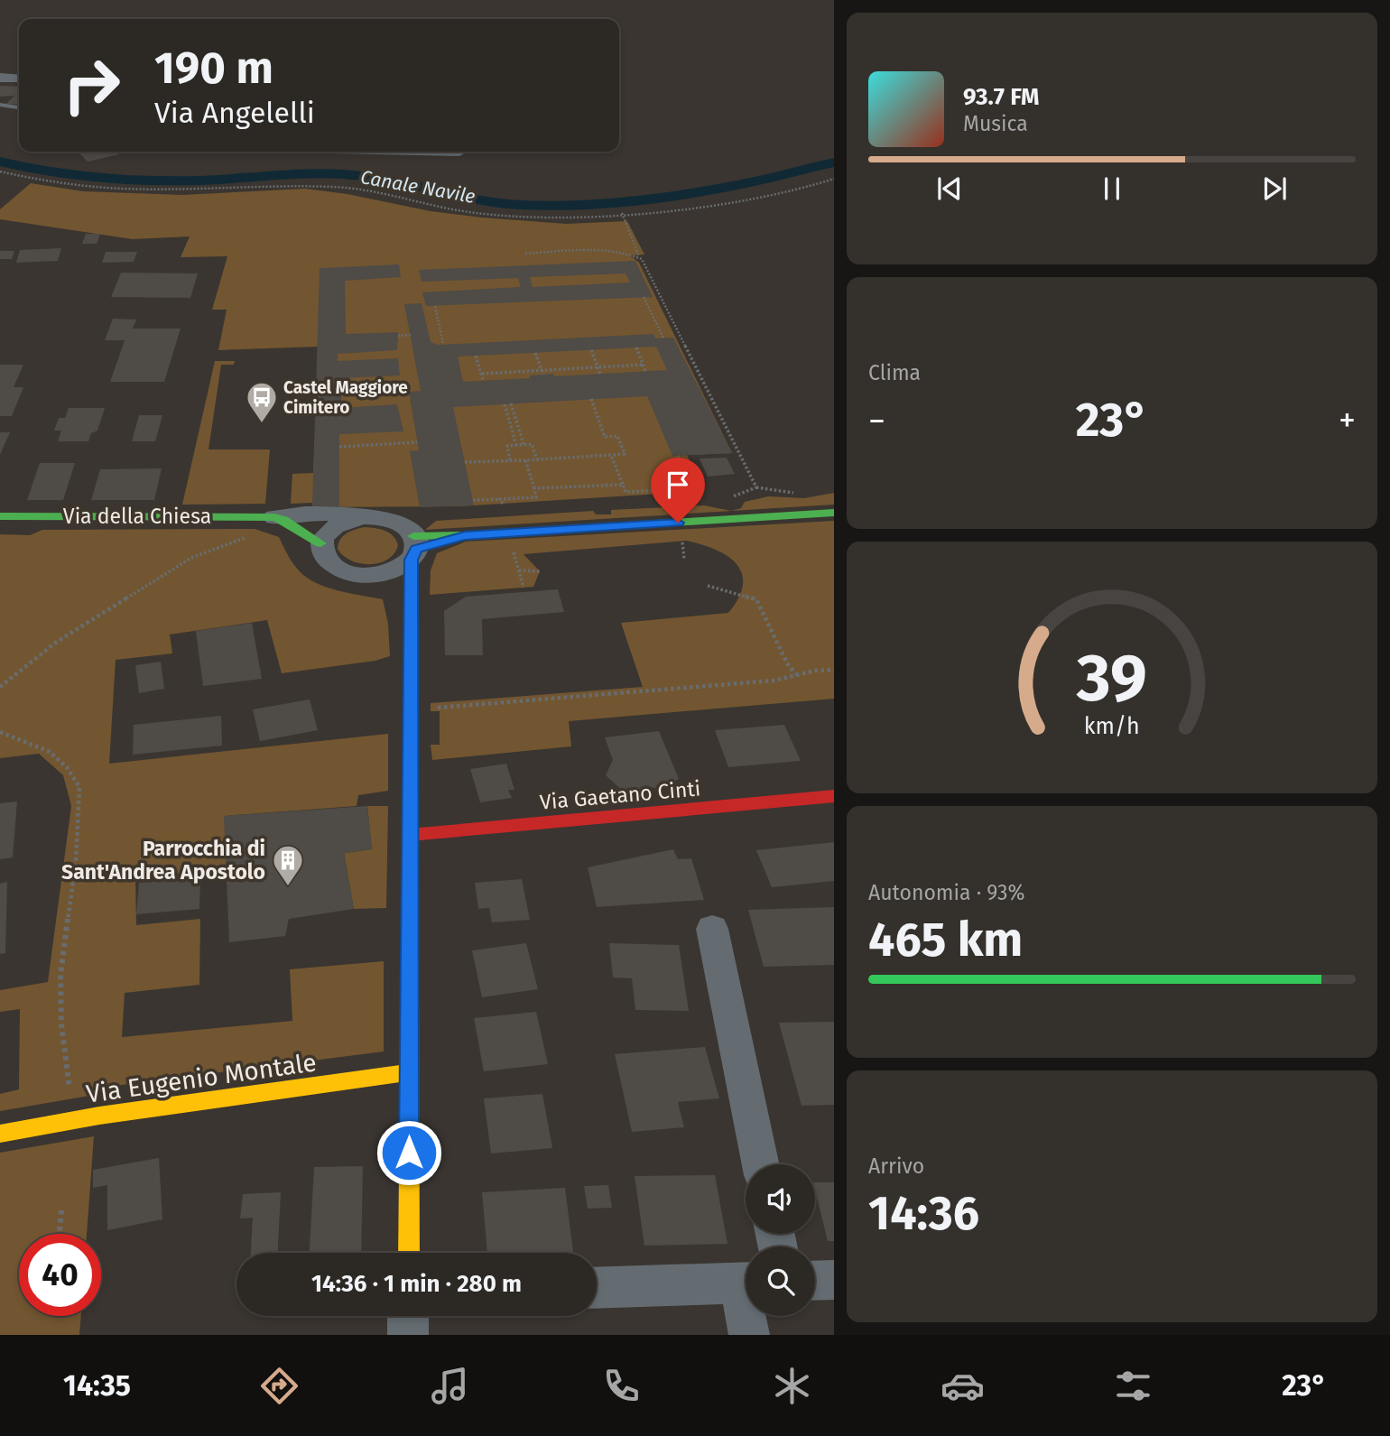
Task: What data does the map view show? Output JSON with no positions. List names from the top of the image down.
{
  "streets": {
    "street": ["Via della Chiesa", "Via Gaetano Cinti", "Via Eugenio Montale"]
  },
  "water": ["Canale Navile"],
  "places": {
    "bus stop": ["Castel Maggiore Cimitero"],
    "building": ["Parrocchia di Sant'Andrea Apostolo"]
  },
  "page": {
    "turn": ["190 m", "Via Angelelli"],
    "song": ["93.7 FM", "Musica"],
    "tile": [
      "Clima",
      ["Autonomia · 93%", "465 km"],
      ["Arrivo", "14:36"]
    ],
    "heat": ["−", "23°", "+"],
    "limit": "40",
    "trip": "14:36 · 1 min · 280 m",
    "tabs": ["14:35", "23°"],
    "gauge": ["39", "km/h"]
  }
}
